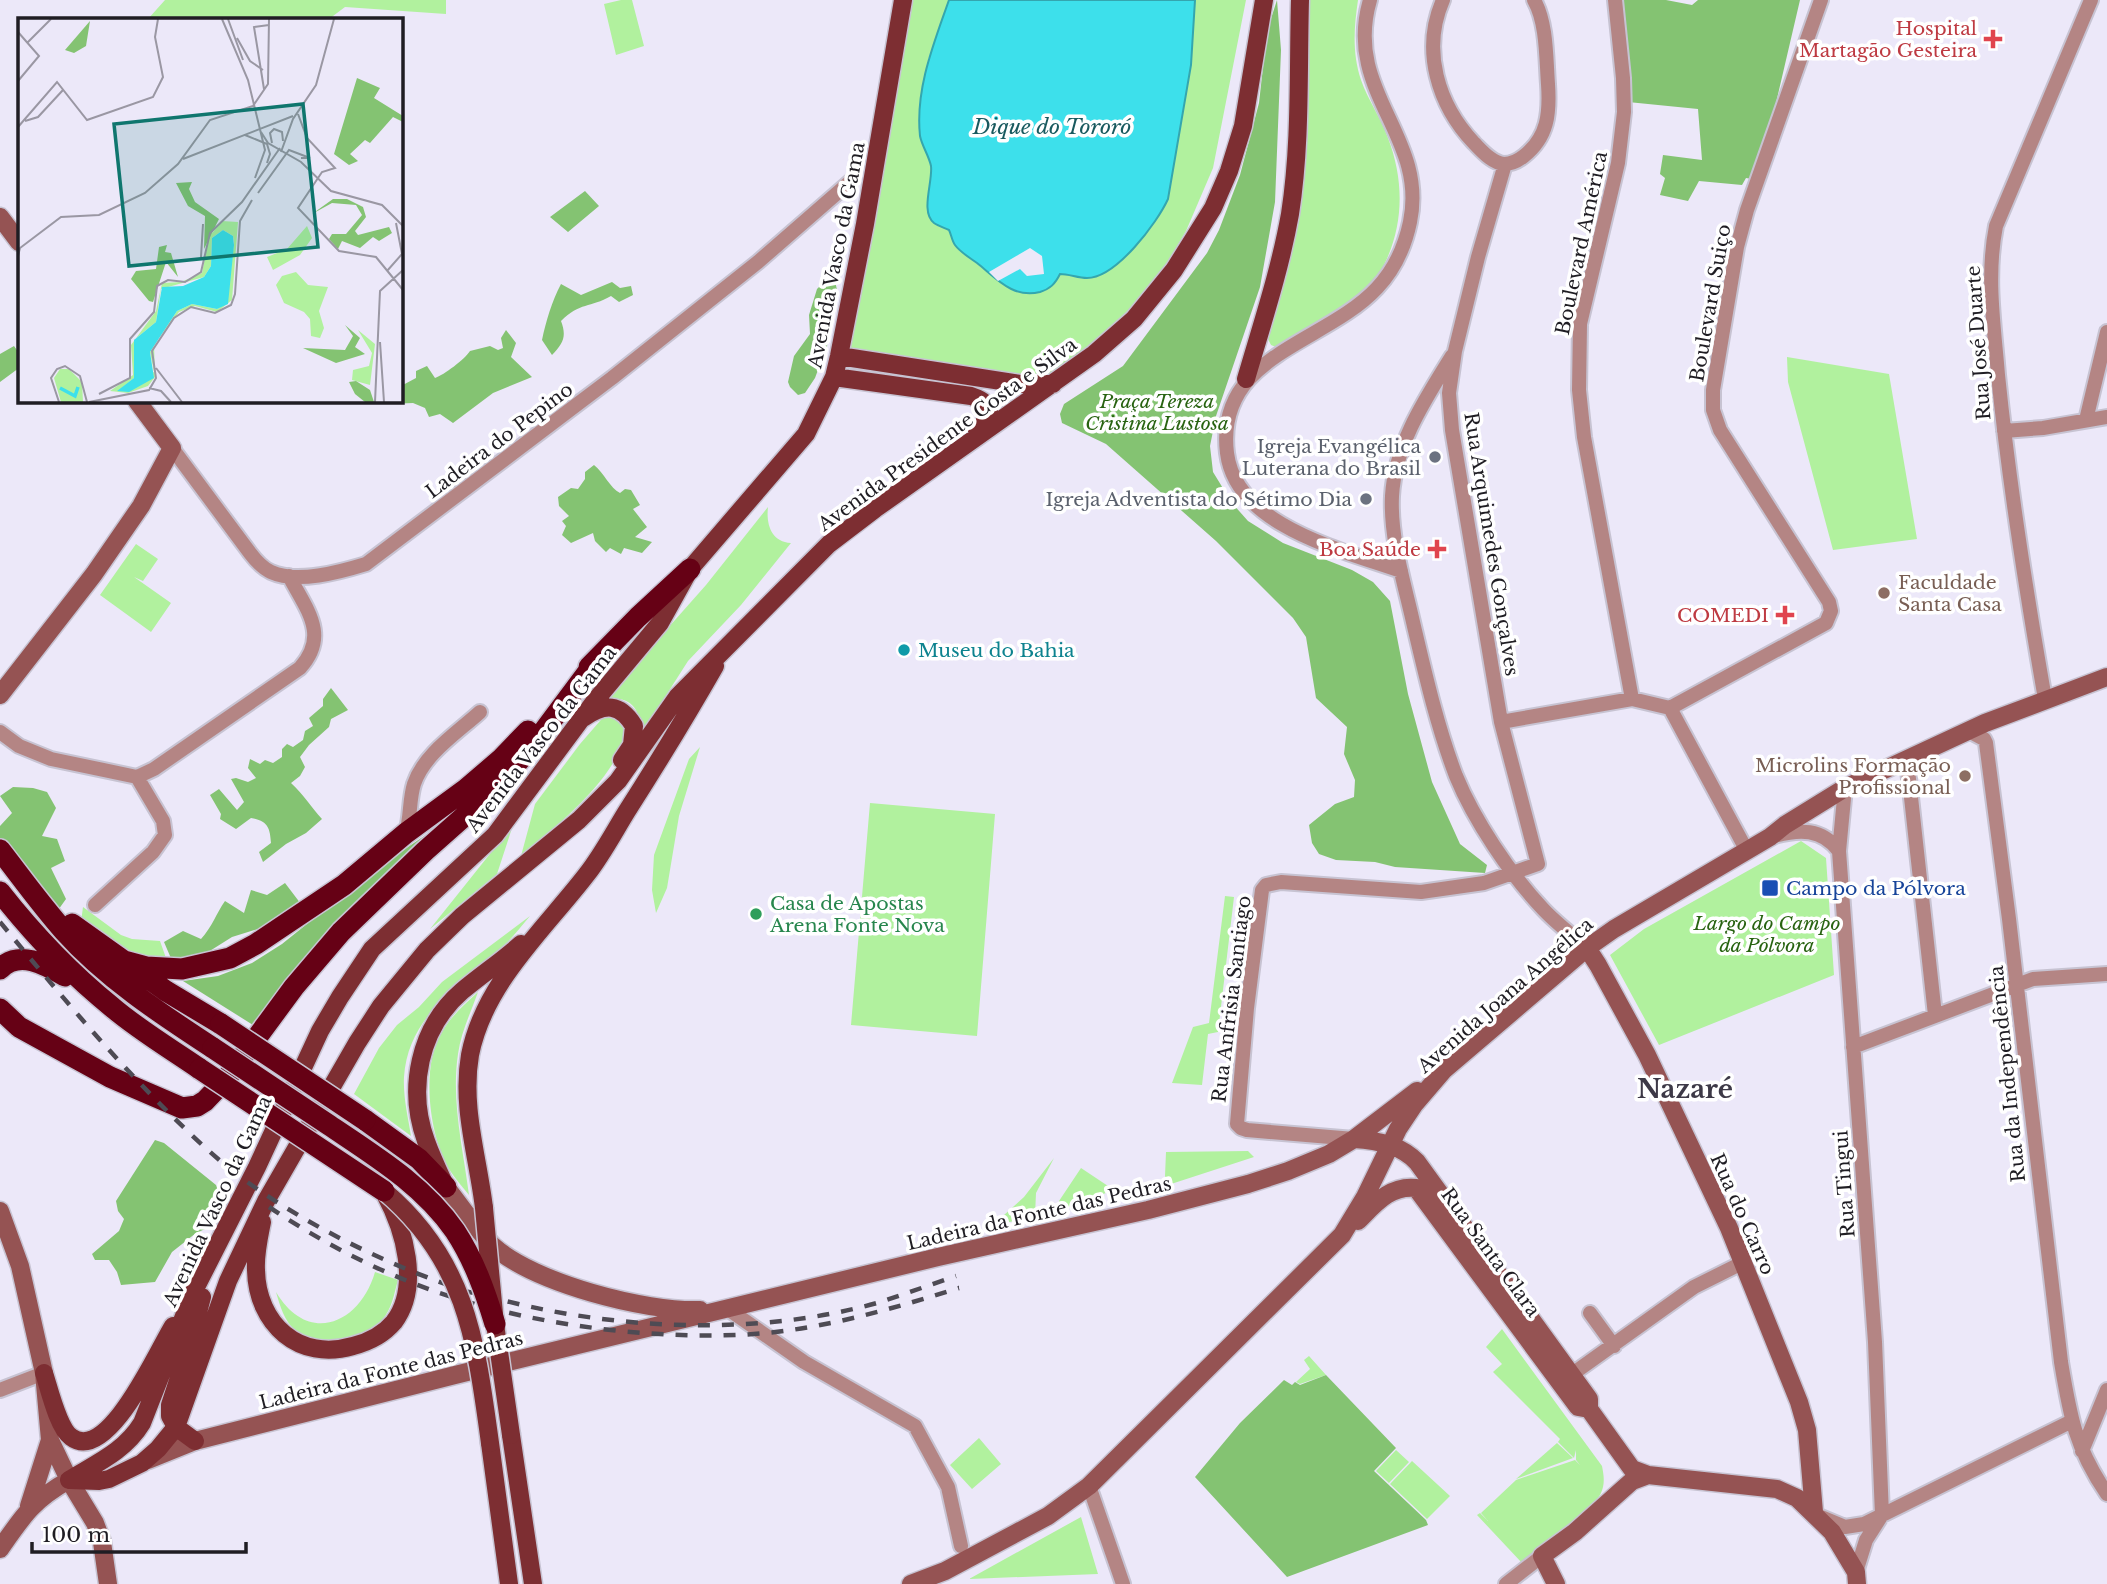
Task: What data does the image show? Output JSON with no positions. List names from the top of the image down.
{
  "streets": {
    "main road": [
      "Avenida Vasco da Gama",
      "Avenida Presidente Costa e Silva",
      "Avenida Joana Angélica",
      "Ladeira da Fonte das Pedras",
      "Rua do Carro",
      "Rua Santa Clara"
    ],
    "street": [
      "Boulevard América",
      "Boulevard Suiço",
      "Rua José Duarte",
      "Ladeira do Pepino",
      "Rua Arquimedes Gonçalves",
      "Rua Anfrisia Santiago",
      "Rua da Independência",
      "Rua Tingui"
    ]
  },
  "crossings": [
    ["Avenida Vasco da Gama", "Ladeira da Fonte das Pedras"],
    ["Rua José Duarte", "Avenida Joana Angélica"],
    ["Avenida Presidente Costa e Silva", "Ladeira da Fonte das Pedras"],
    ["Rua Arquimedes Gonçalves", "Rua Anfrisia Santiago"],
    ["Avenida Joana Angélica", "Rua da Independência"],
    ["Avenida Joana Angélica", "Rua Tingui"],
    ["Avenida Joana Angélica", "Ladeira da Fonte das Pedras"],
    ["Avenida Joana Angélica", "Rua do Carro"],
    ["Avenida Joana Angélica", "Rua Santa Clara"],
    ["Rua Anfrisia Santiago", "Ladeira da Fonte das Pedras"]
  ],
  "districts": ["Nazaré"],
  "water": ["Dique do Tororó"],
  "parks": ["Praça Tereza Cristina Lustosa", "Largo do Campo da Pólvora"],
  "places": {
    "health": ["Hospital Martagão Gesteira", "Boa Saúde", "COMEDI"],
    "other": [
      "Igreja Evangélica Luterana do Brasil",
      "Igreja Adventista do Sétimo Dia",
      "Faculdade Santa Casa",
      "Museu do Bahia",
      "Microlins Formação Profissional",
      "Casa de Apostas Arena Fonte Nova"
    ],
    "transit": ["Campo da Pólvora"]
  },
  "scale_bar": "100 m"
}
